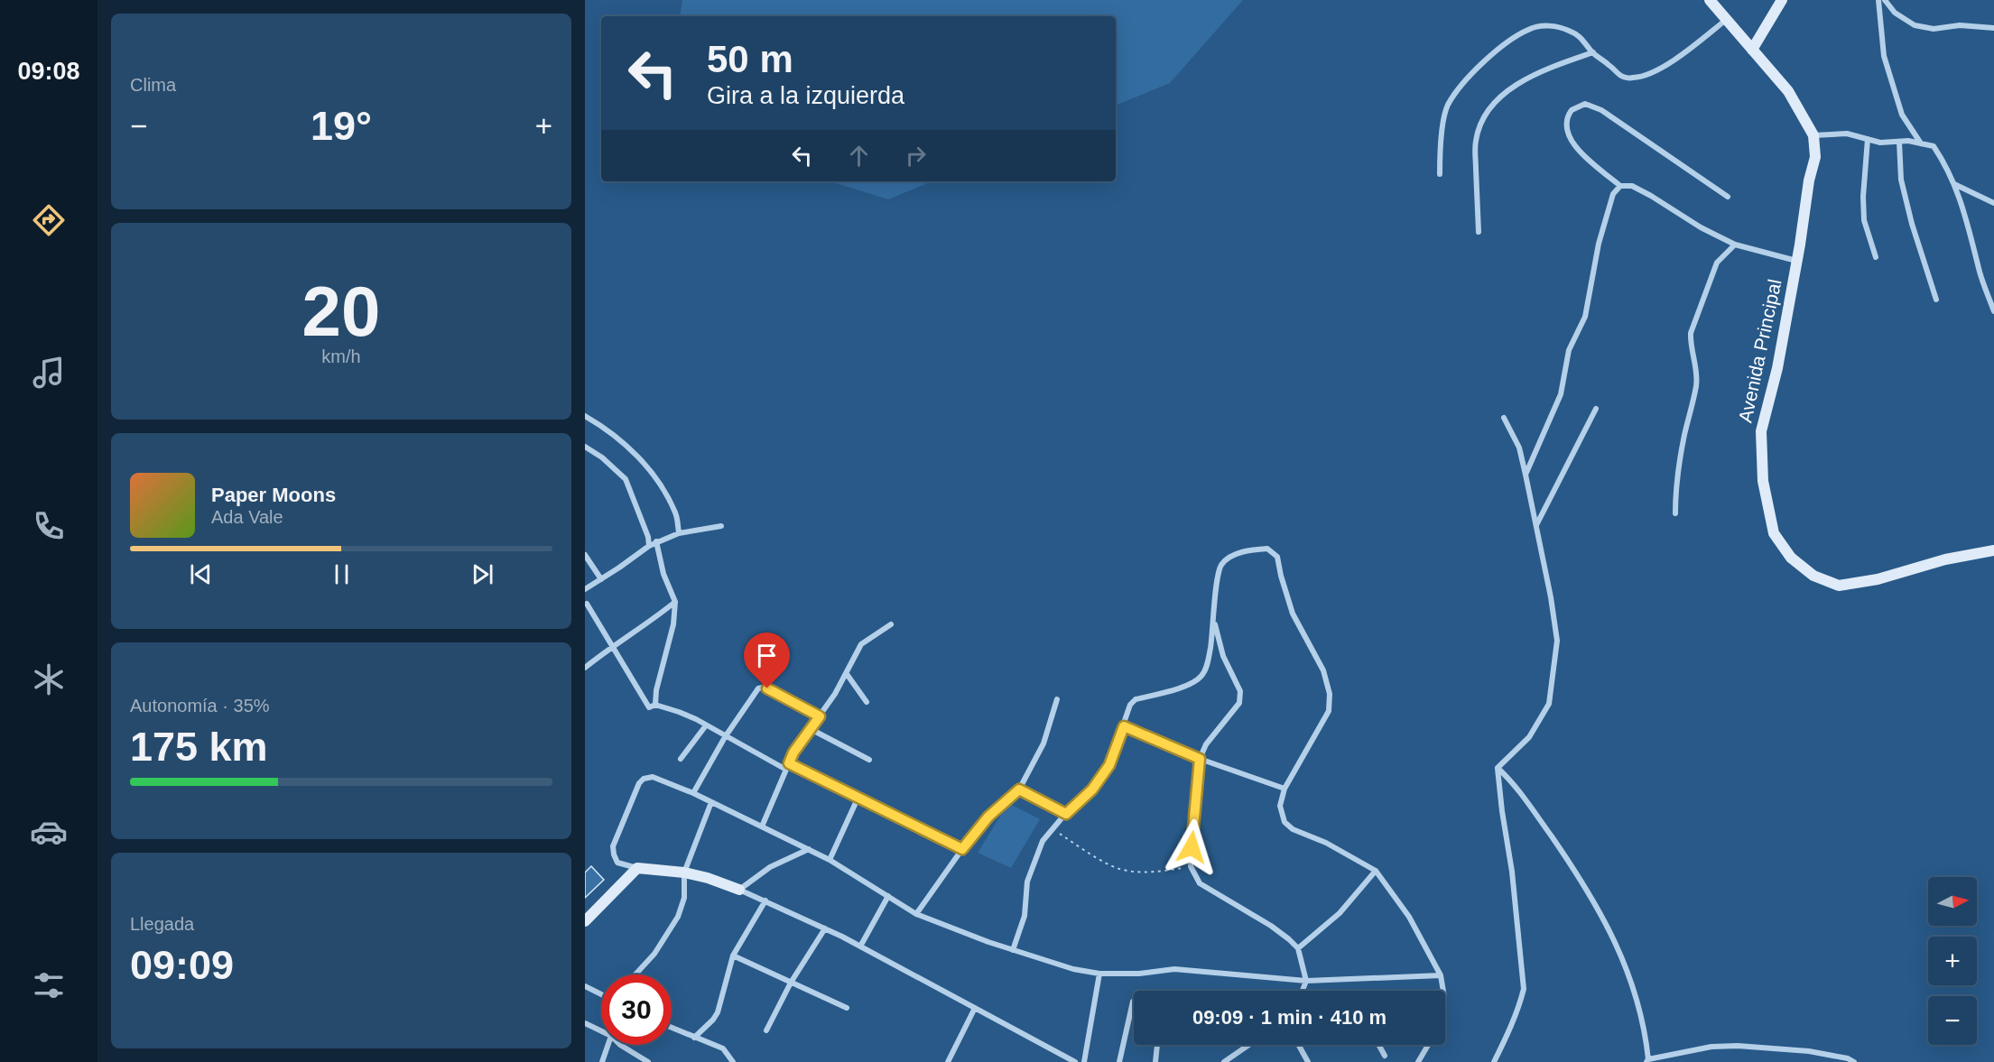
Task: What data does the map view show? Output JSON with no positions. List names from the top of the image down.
{
  "streets": {
    "street": ["Avenida Principal"]
  },
  "north": "right",
  "page": {
    "tabs": "09:08",
    "tile": [
      "Clima",
      ["20", "km/h"],
      ["Autonomía · 35%", "175 km"],
      ["Llegada", "09:09"]
    ],
    "turn": ["50 m", "Gira a la izquierda"],
    "heat": ["−", "19°", "+"],
    "song": ["Paper Moons", "Ada Vale"],
    "map_buttons": ["+", "−"],
    "limit": "30",
    "trip": "09:09 · 1 min · 410 m"
  }
}
